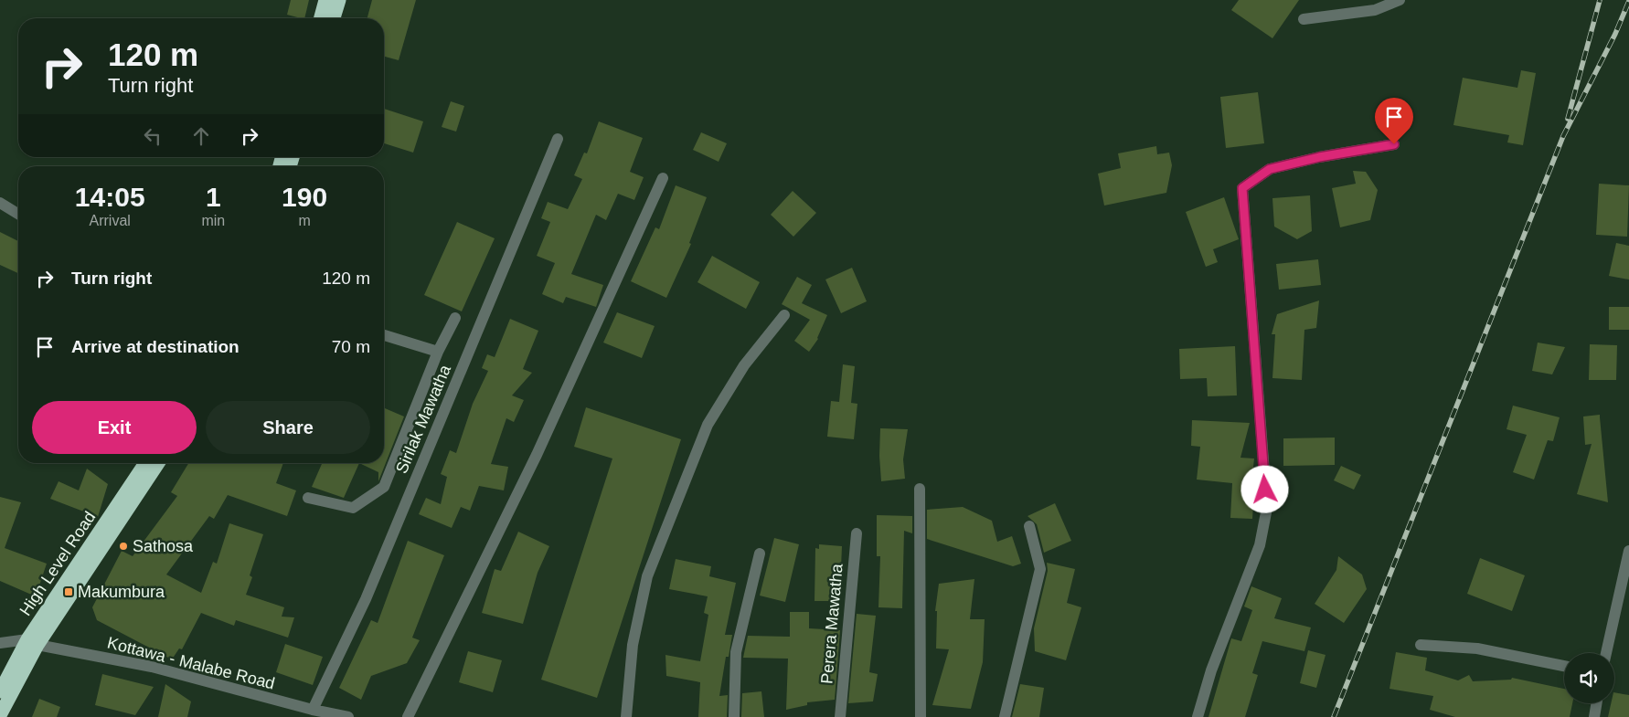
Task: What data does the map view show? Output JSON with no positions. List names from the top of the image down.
{
  "streets": {
    "highway": ["High Level Road"],
    "street": ["Sirilak Mawatha", "Perera Mawatha", "Kottawa - Malabe Road"]
  },
  "crossings": [
    ["Sirilak Mawatha", "Kottawa - Malabe Road"],
    ["High Level Road", "Kottawa - Malabe Road"]
  ],
  "places": {
    "other": ["Sathosa"],
    "transit": ["Makumbura"]
  },
  "page": {
    "turn": ["120 m", "Turn right"],
    "eta": [
      "14:05",
      "Arrival",
      "1",
      "min",
      "190",
      "m"
    ],
    "list": [
      {
        "name": "Turn right",
        "value": "120 m"
      },
      {
        "name": "Arrive at destination",
        "value": "70 m"
      }
    ],
    "buttons": ["Exit", "Share"]
  }
}
